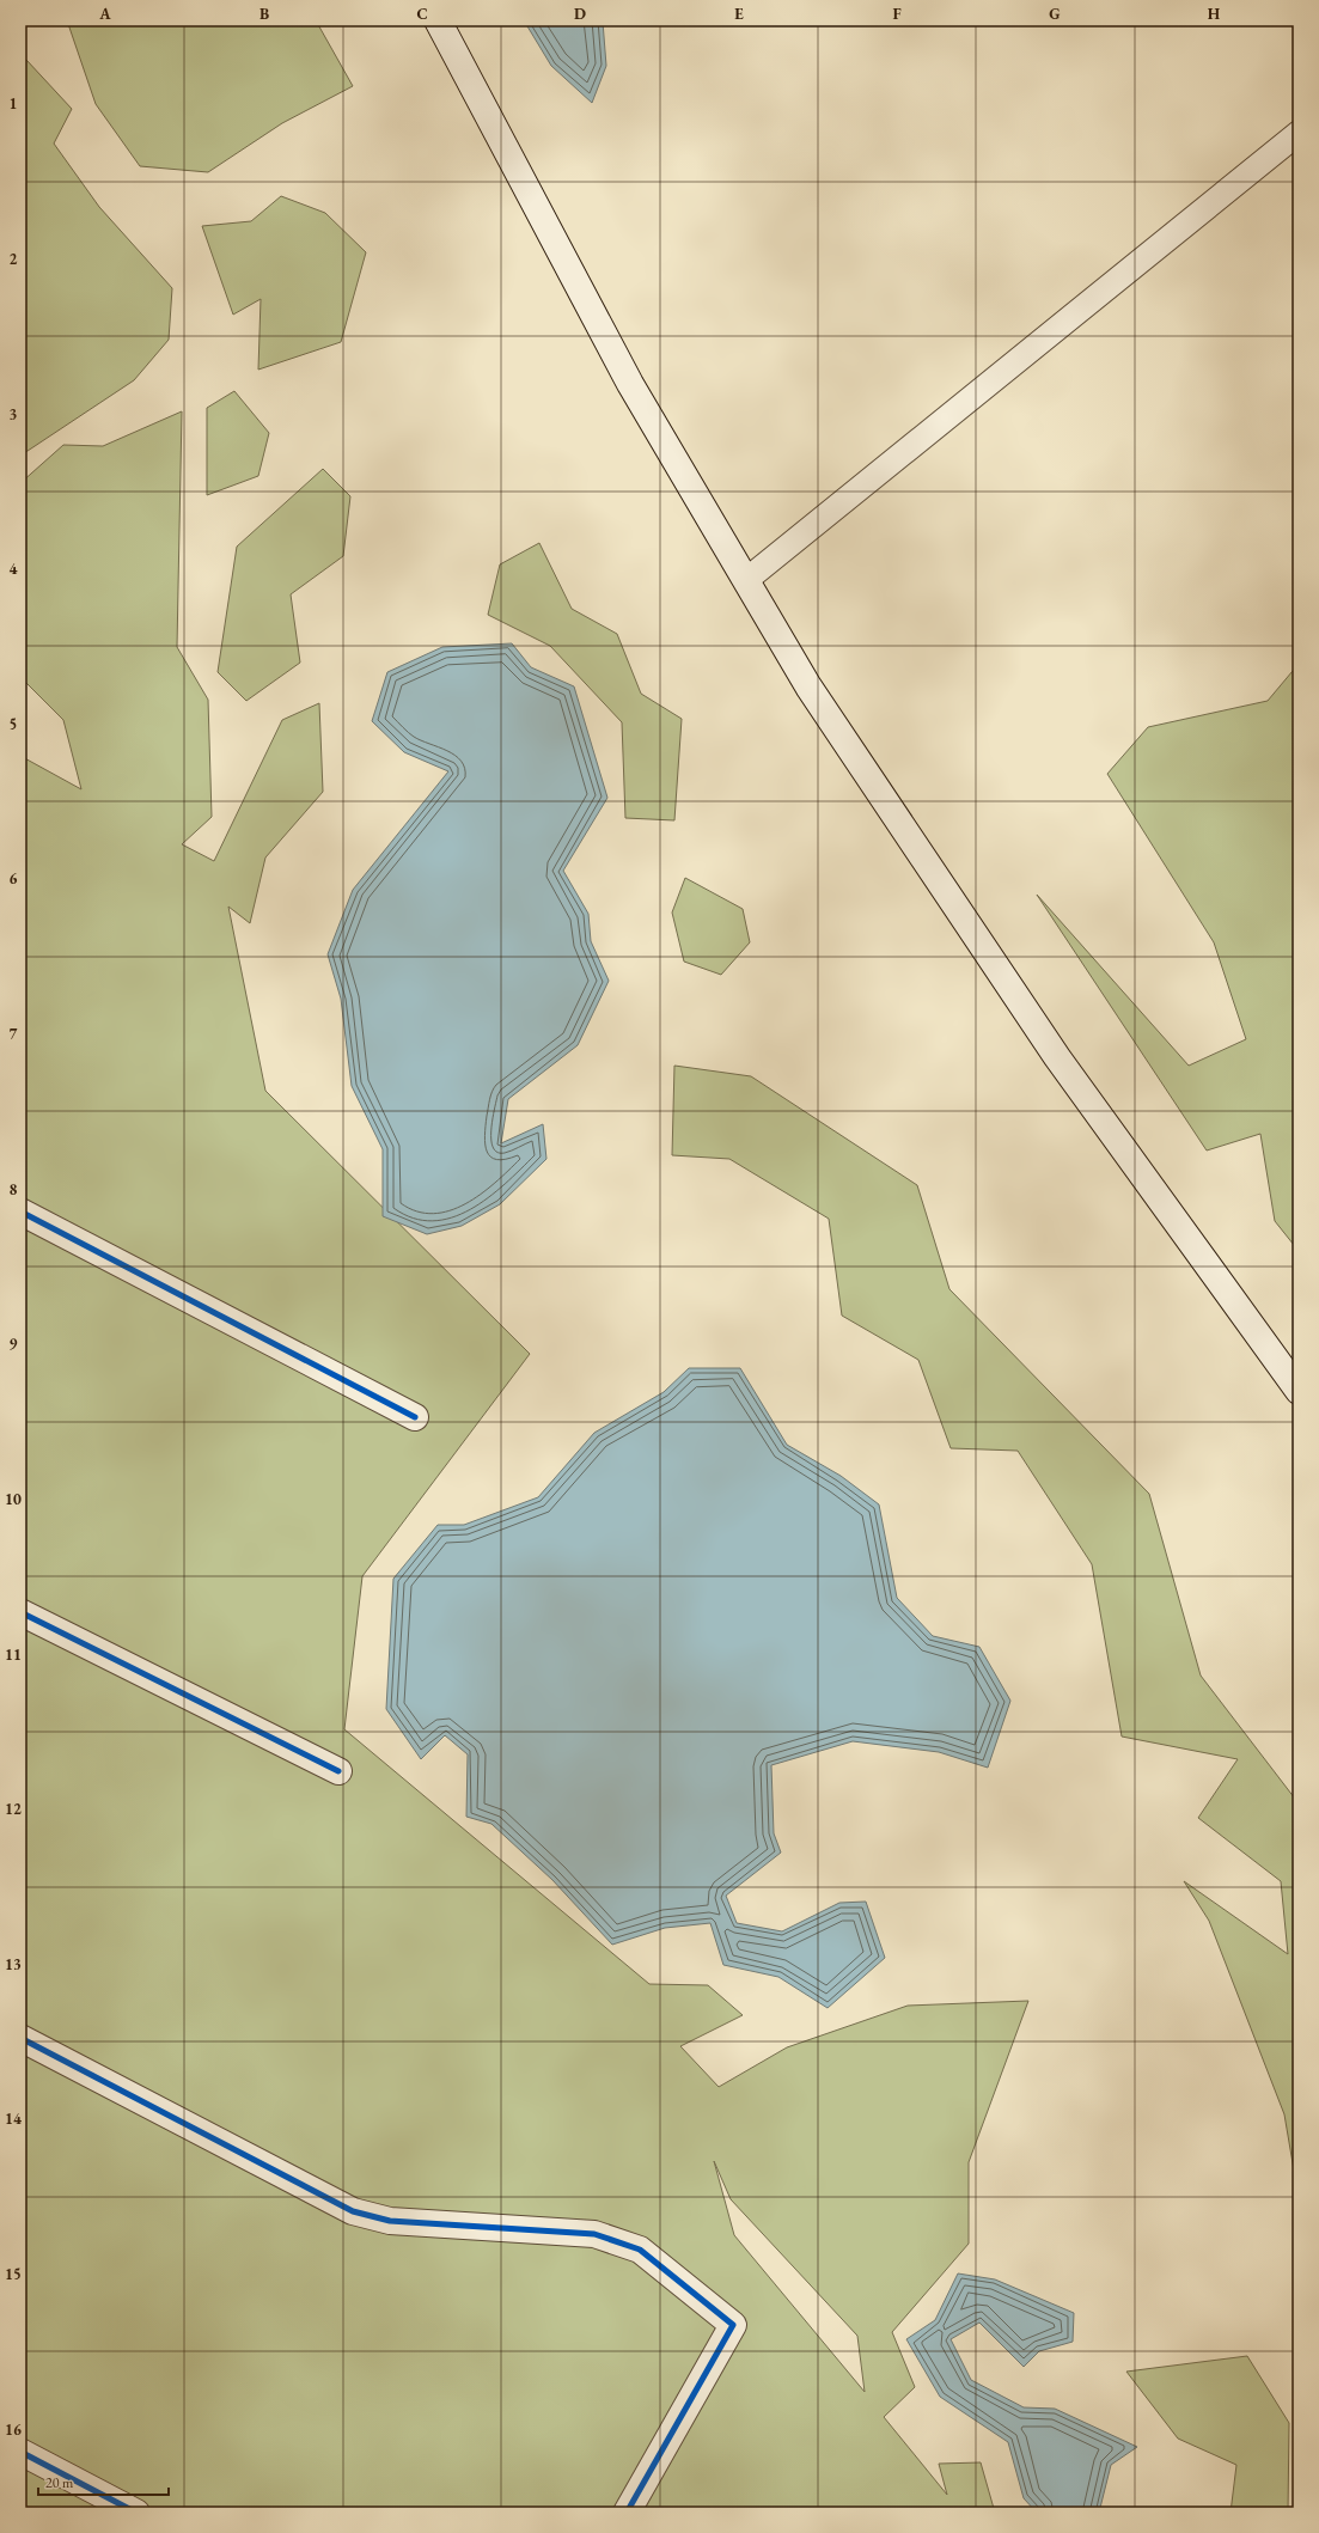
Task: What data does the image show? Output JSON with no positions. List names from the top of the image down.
{
  "scale_bar": "20 m",
  "grid": {
    "columns": [
      "A",
      "B",
      "C",
      "D",
      "E",
      "F",
      "G",
      "H"
    ],
    "rows": [
      "1",
      "2",
      "3",
      "4",
      "5",
      "6",
      "7",
      "8",
      "9",
      "10",
      "11",
      "12",
      "13",
      "14",
      "15",
      "16"
    ]
  }
}
